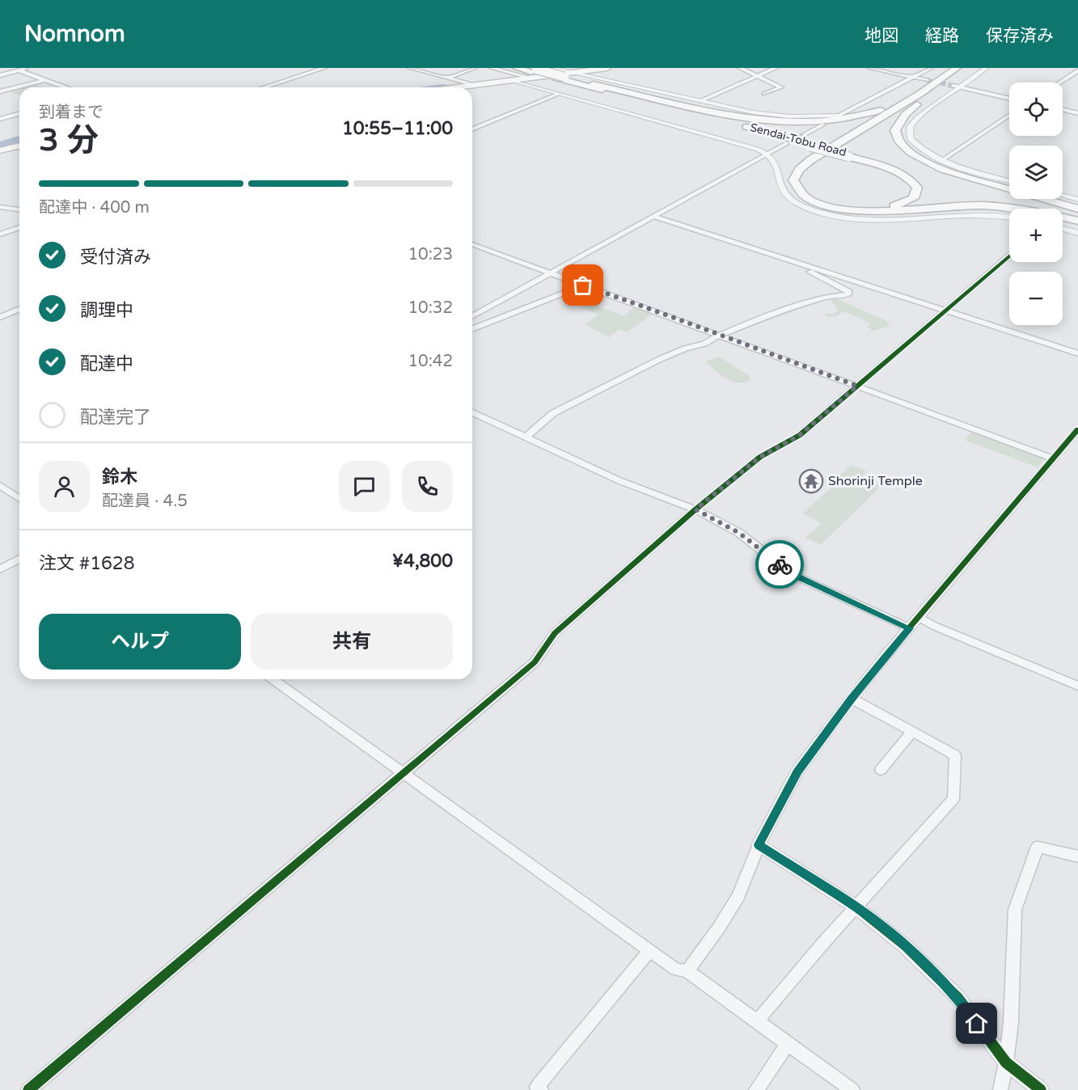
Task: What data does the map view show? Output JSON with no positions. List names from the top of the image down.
{
  "streets": {
    "highway": ["Sendai-Tobu Road"]
  },
  "places": {
    "temple": ["Shorinji Temple"]
  },
  "page": {
    "header": "Nomnom",
    "nav": ["地図", "経路", "保存済み"],
    "map_buttons": ["+", "−"],
    "heading": ["3 分", "到着まで", "10:55–11:00"],
    "panel": [
      "鈴木",
      "配達員 · 4.5",
      "注文 #1628",
      "¥4,800"
    ],
    "bar": "配達中 · 400 m",
    "list": [
      ["受付済み", "10:23"],
      ["調理中", "10:32"],
      ["配達中", "10:42"],
      "配達完了"
    ],
    "buttons": ["ヘルプ", "共有"]
  }
}
